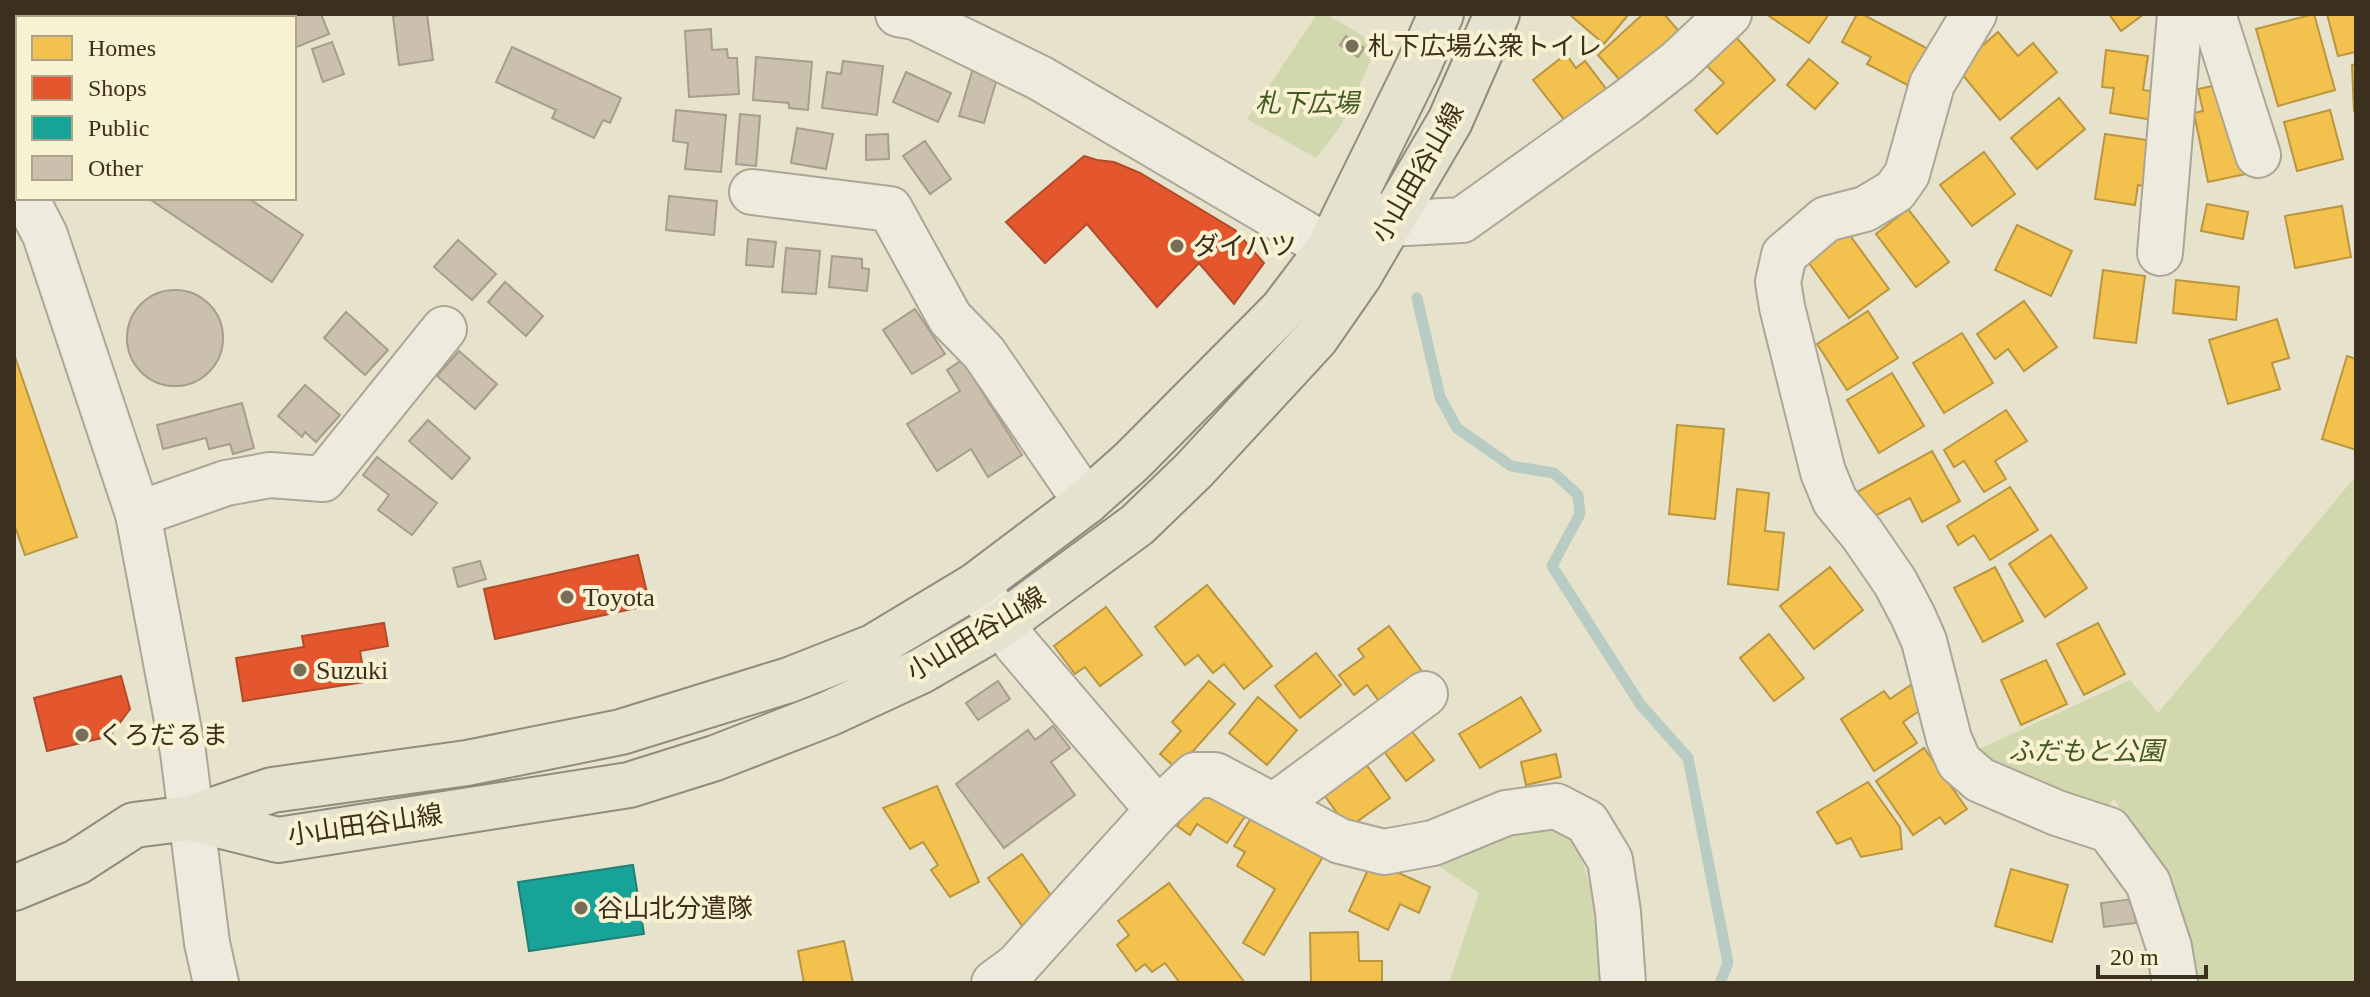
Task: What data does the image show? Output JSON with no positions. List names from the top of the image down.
{
  "streets": {
    "main road": ["小山田谷山線"]
  },
  "parks": ["札下広場", "ふだもと公園"],
  "places": [
    "札下広場公衆トイレ",
    "ダイハツ",
    "Toyota",
    "Suzuki",
    "くろだるま",
    "谷山北分遣隊"
  ],
  "legend": [
    "Homes",
    "Shops",
    "Public",
    "Other"
  ],
  "scale_bar": "20 m"
}
